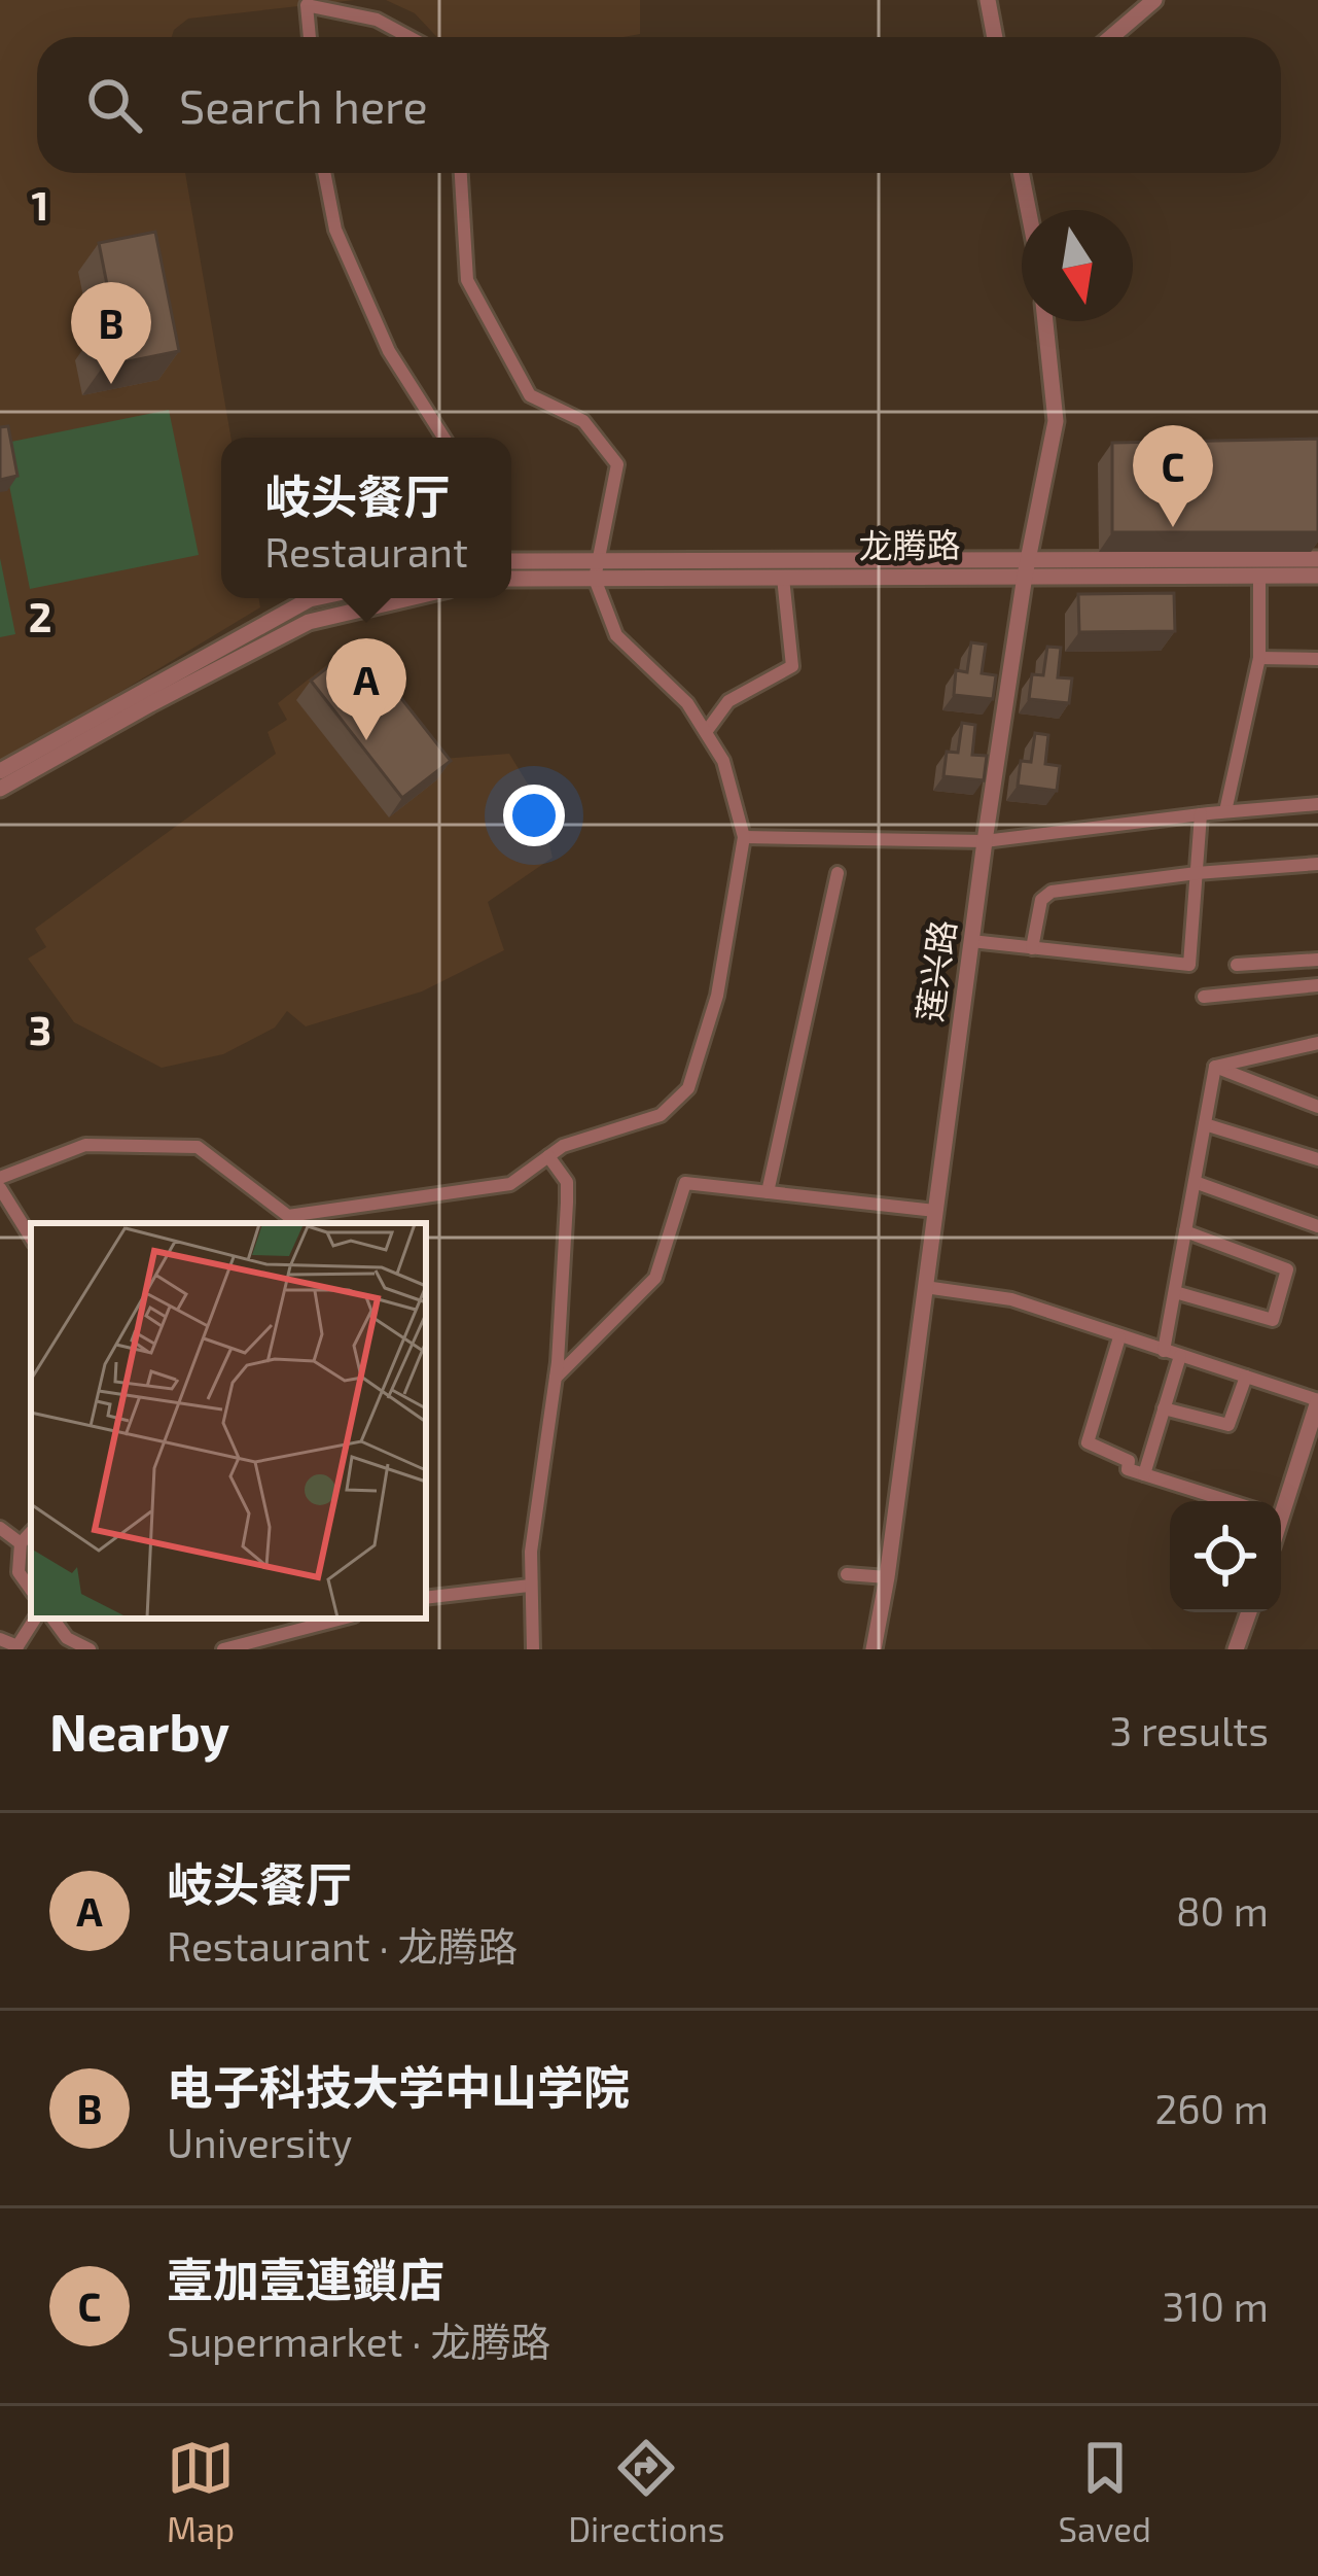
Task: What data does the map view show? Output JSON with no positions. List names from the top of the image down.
{
  "streets": {
    "street": ["龙腾路", "莲兴路"]
  },
  "crossings": [
    ["龙腾路", "莲兴路"]
  ],
  "north": "bottom",
  "page": {
    "search": "Search here",
    "pins": ["B", "C", "A"],
    "popup": ["岐头餐厅", "Restaurant"],
    "heading": ["Nearby", "3 results"],
    "list": [
      {
        "mark": "A",
        "name": "岐头餐厅",
        "note": "Restaurant · 龙腾路",
        "value": "80 m"
      },
      {
        "mark": "B",
        "name": "电子科技大学中山学院",
        "note": "University",
        "value": "260 m"
      },
      {
        "mark": "C",
        "name": "壹加壹連鎖店",
        "note": "Supermarket · 龙腾路",
        "value": "310 m"
      }
    ],
    "nav": ["Map", "Directions", "Saved"]
  },
  "grid": {
    "rows": ["1", "2", "3"]
  }
}
